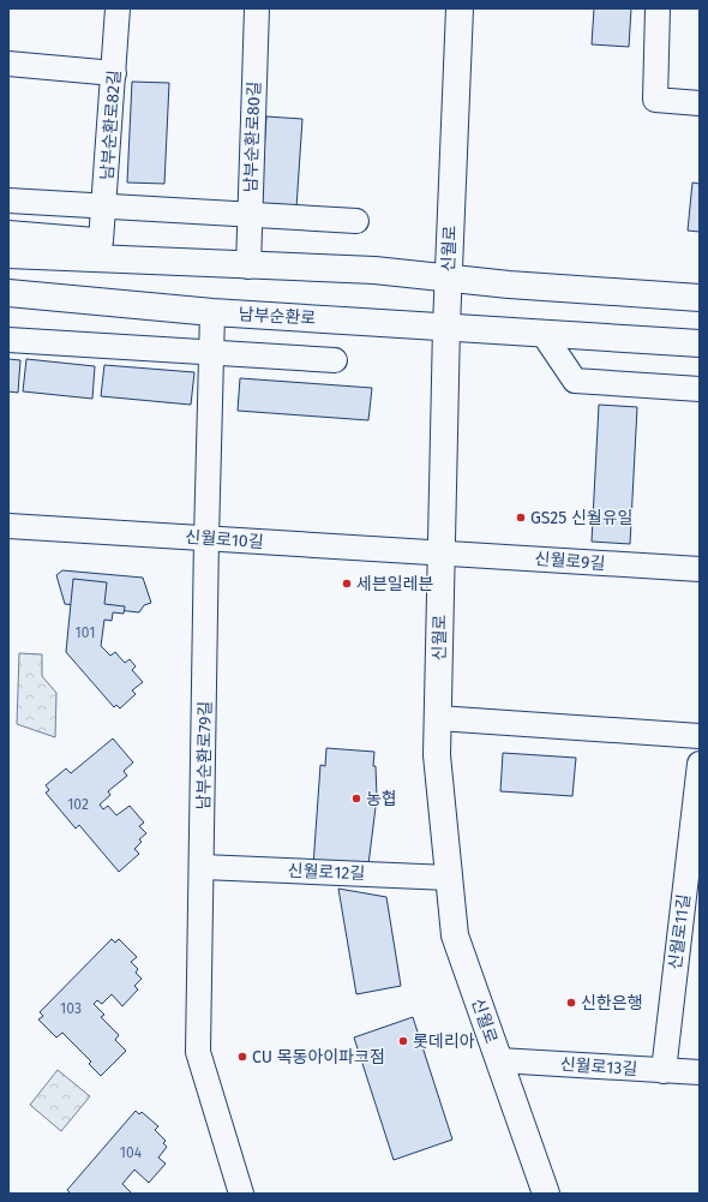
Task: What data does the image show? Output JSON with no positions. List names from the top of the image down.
{
  "streets": {
    "main road": ["신월로", "남부순환로"],
    "street": [
      "남부순환로82길",
      "남부순환로80길",
      "신월로10길",
      "신월로9길",
      "남부순환로79길",
      "신월로12길",
      "신월로11길",
      "신월로13길"
    ]
  },
  "crossings": [
    ["신월로", "남부순환로"],
    ["신월로", "신월로10길"],
    ["신월로", "신월로9길"],
    ["신월로", "신월로12길"],
    ["신월로", "신월로13길"],
    ["남부순환로", "남부순환로79길"],
    ["신월로10길", "신월로9길"],
    ["신월로10길", "남부순환로79길"],
    ["남부순환로79길", "신월로12길"],
    ["신월로11길", "신월로13길"]
  ],
  "places": [
    "GS25 신월유일",
    "세븐일레븐",
    "농협",
    "신한은행",
    "롯데리아",
    "CU 목동아이파크점"
  ],
  "house_numbers": [
    "101",
    "102",
    "103",
    "104"
  ]
}
